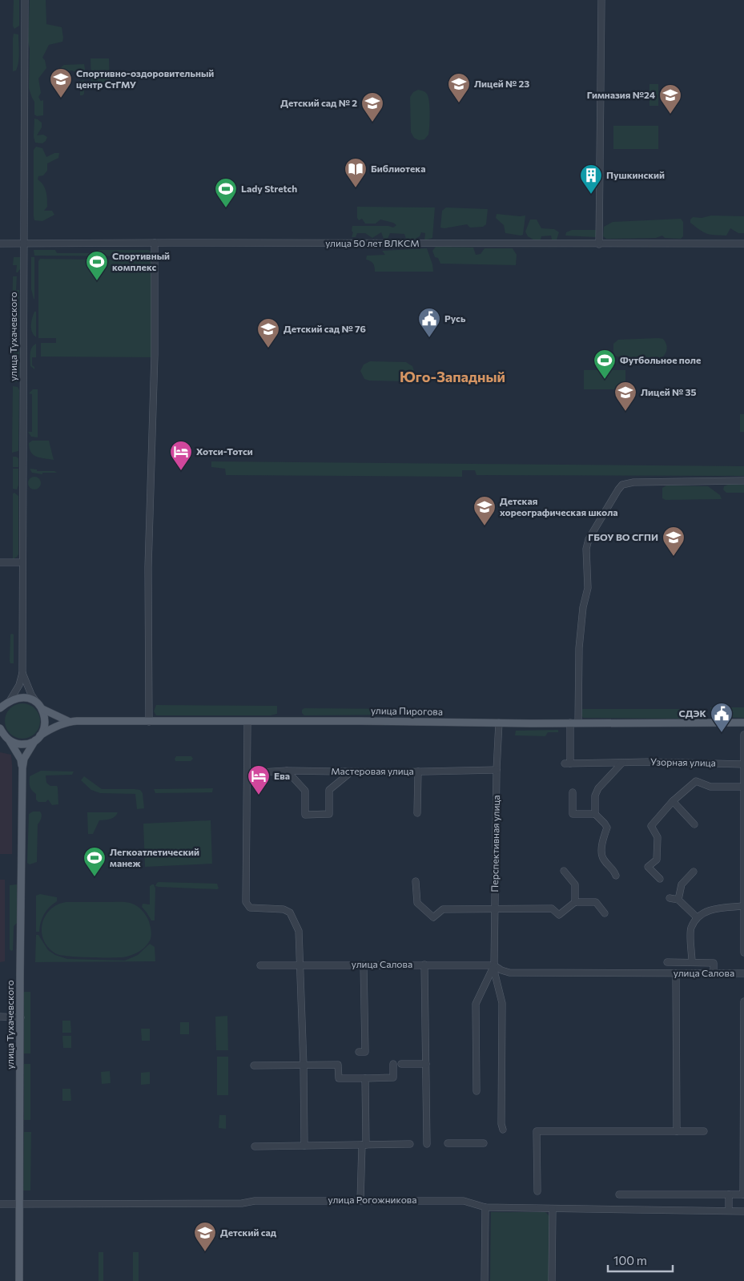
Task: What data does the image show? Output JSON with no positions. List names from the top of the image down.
{
  "streets": {
    "main road": ["улица Тухачевского", "улица Пирогова"],
    "street": [
      "улица 50 лет ВЛКСМ",
      "Узорная улица",
      "Мастеровая улица",
      "Перспективная улица",
      "улица Салова",
      "улица Рогожникова"
    ]
  },
  "crossings": [
    ["улица 50 лет ВЛКСМ", "улица Тухачевского"],
    ["улица Тухачевского", "улица Пирогова"],
    ["улица Тухачевского", "улица Рогожникова"],
    ["улица Пирогова", "Узорная улица"],
    ["улица Пирогова", "Перспективная улица"],
    ["Мастеровая улица", "Перспективная улица"],
    ["Перспективная улица", "улица Салова"]
  ],
  "districts": ["Юго-Западный"],
  "places": {
    "school or university": [
      "Спортивно-оздоровительный центр СтГМУ",
      "Лицей № 23",
      "Гимназия №24",
      "Детский сад № 2",
      "Детский сад № 76",
      "Лицей № 35",
      "Детская хореографическая школа",
      "ГБОУ ВО СГПИ",
      "Детский сад"
    ],
    "library": ["Библиотека"],
    "building": ["Пушкинский"],
    "sports": [
      "Lady Stretch",
      "Спортивный комплекс",
      "Футбольное поле",
      "Легкоатлетический манеж"
    ],
    "public building": ["Русь", "СДЭК"],
    "hotel": ["Хотси-Тотси", "Ева"]
  },
  "scale_bar": "100 m"
}
